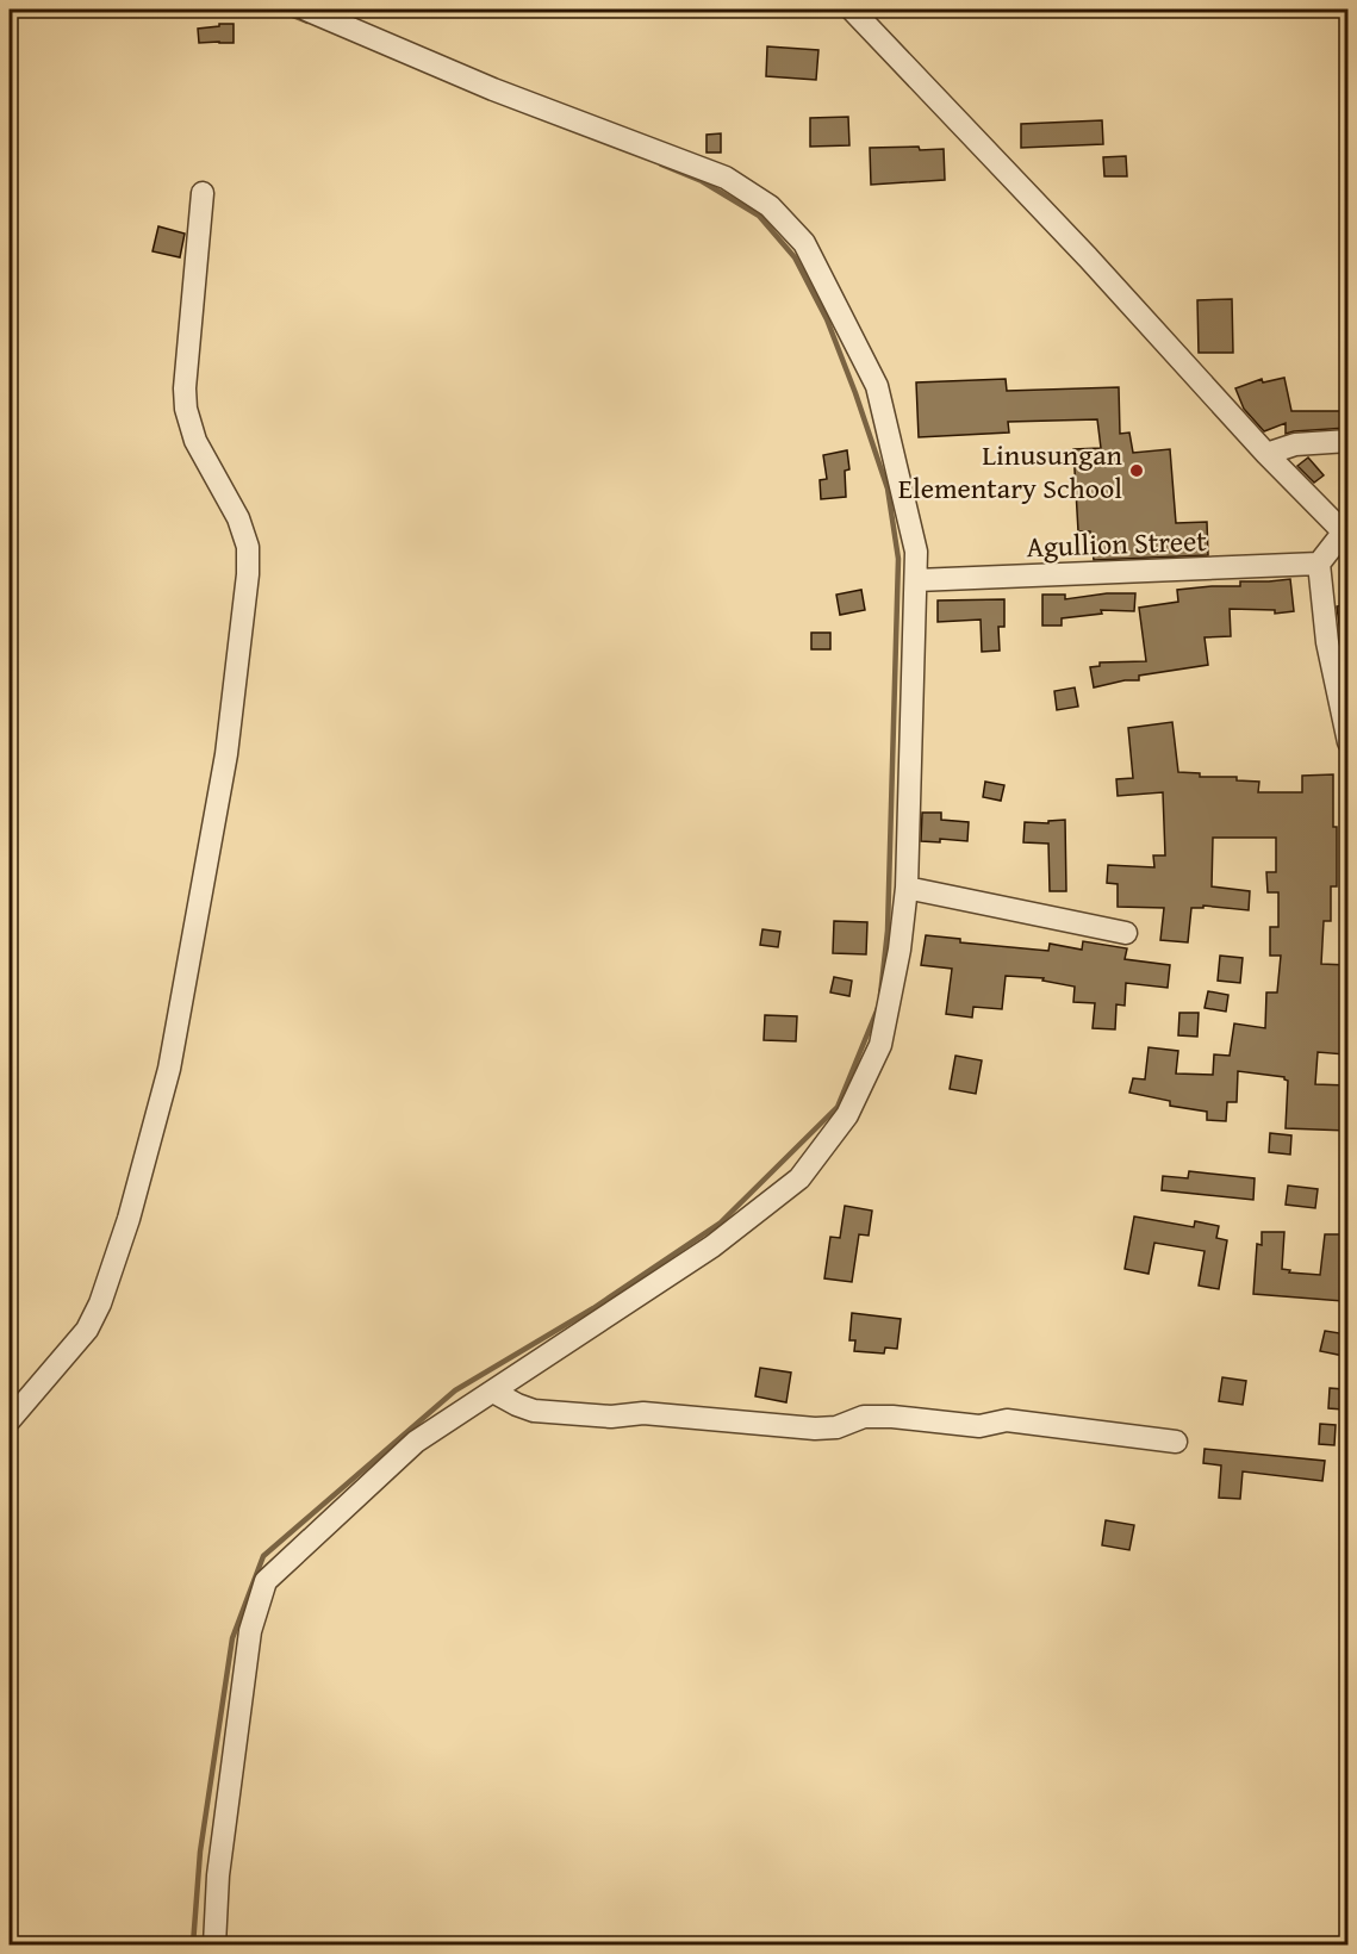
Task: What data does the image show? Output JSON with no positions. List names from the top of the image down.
{
  "streets": {
    "street": ["Agullion Street"]
  },
  "places": ["Linusungan Elementary School"]
}
